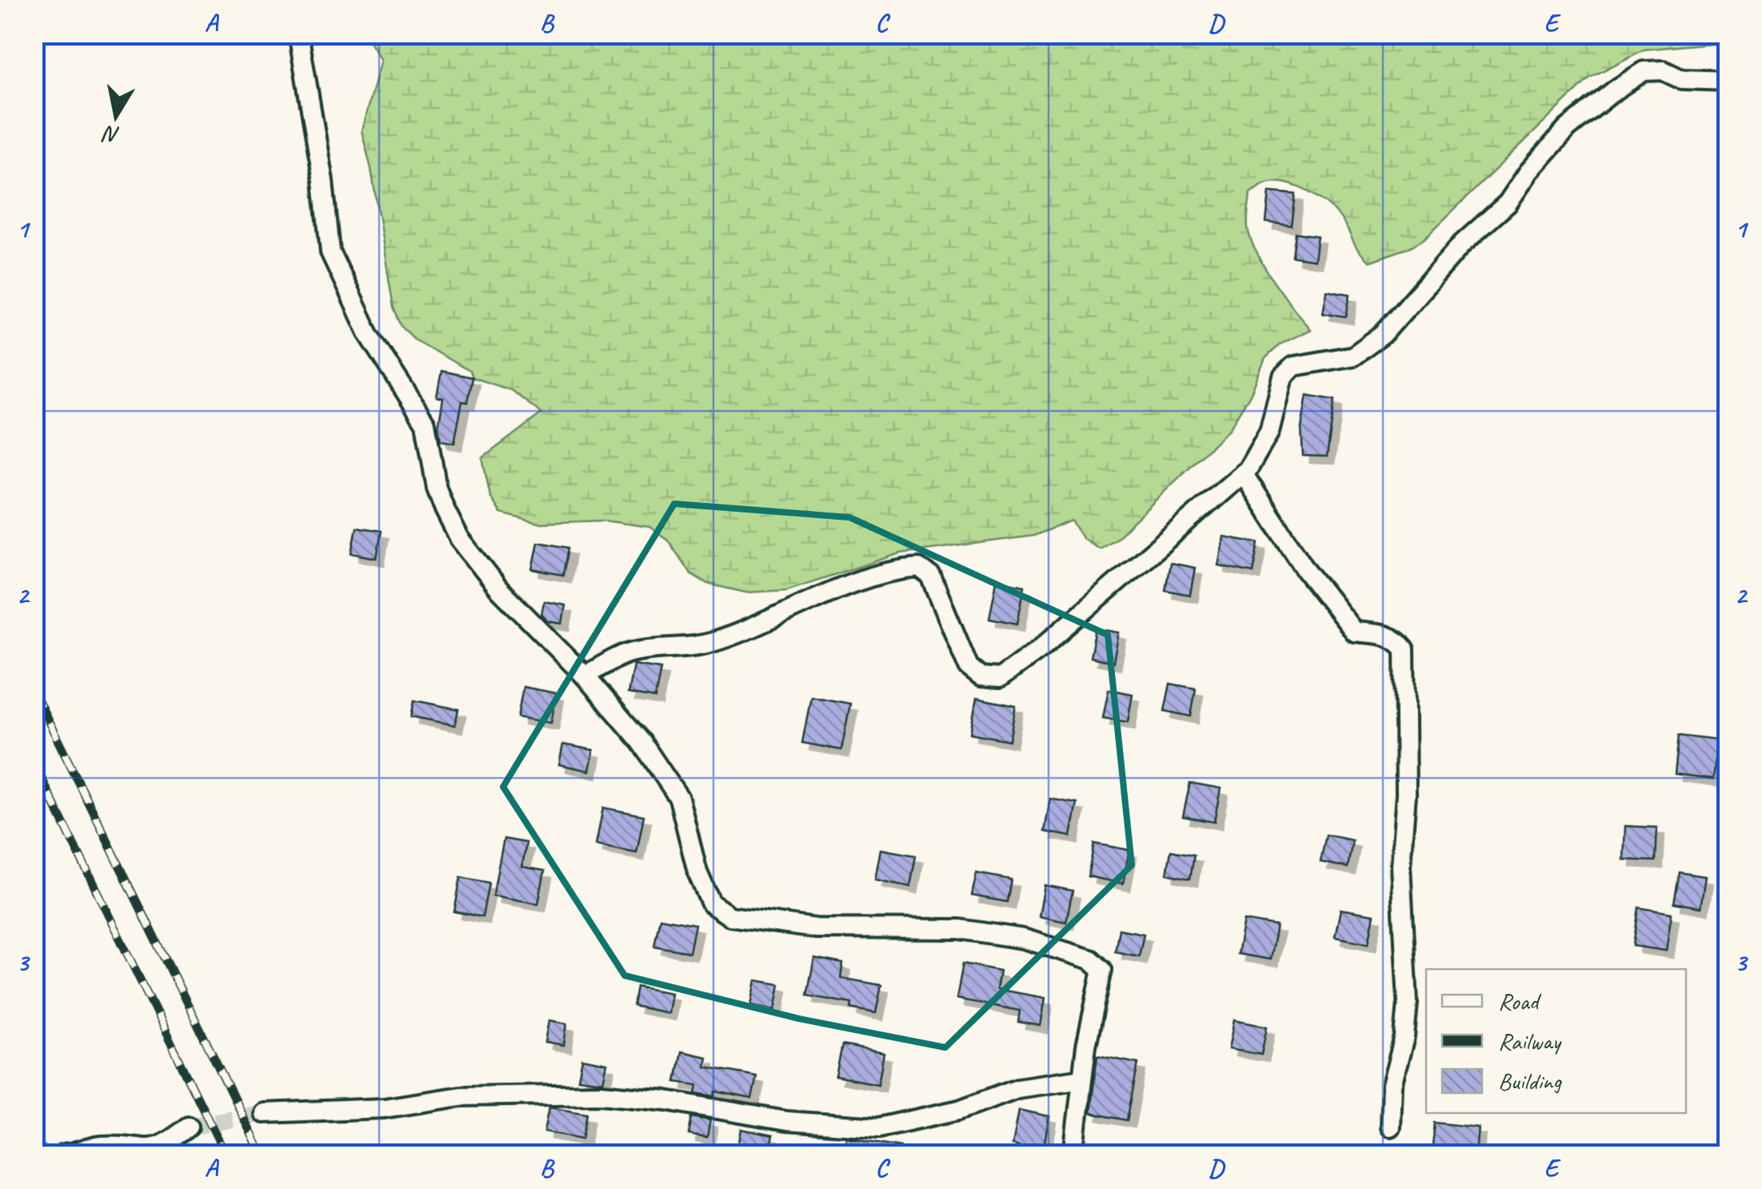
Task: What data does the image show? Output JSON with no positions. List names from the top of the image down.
{
  "legend": ["Road", "Railway", "Building"],
  "north": "bottom",
  "grid": {
    "columns": [
      "A",
      "B",
      "C",
      "D",
      "E"
    ],
    "rows": ["1", "2", "3"]
  }
}
